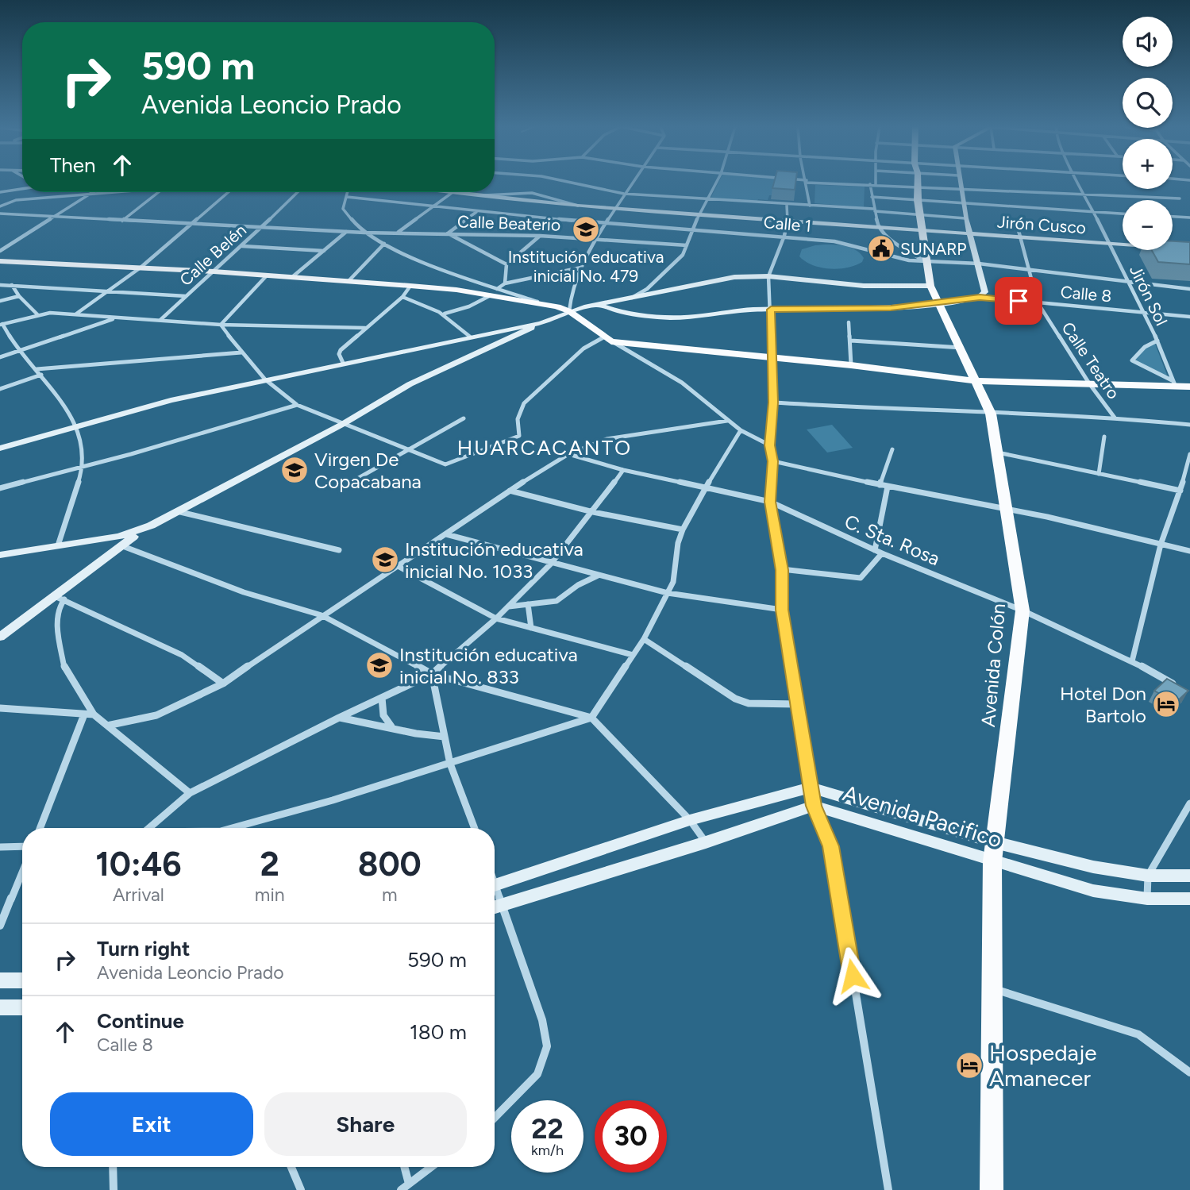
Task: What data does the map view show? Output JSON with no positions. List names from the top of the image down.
{
  "streets": {
    "main road": ["Jirón Cusco", "Avenida Colón", "Avenida Pacifico"],
    "street": [
      "Calle Beaterio",
      "Calle 1",
      "Calle Belén",
      "Calle 8",
      "Jirón Sol",
      "Calle Teatro",
      "C. Sta. Rosa"
    ]
  },
  "crossings": [
    ["Calle Beaterio", "Calle Belén"],
    ["Calle 1", "Jirón Sol"],
    ["Calle 1", "Calle Teatro"],
    ["Calle 1", "Avenida Colón"],
    ["Jirón Cusco", "Jirón Sol"],
    ["Jirón Cusco", "Calle Teatro"],
    ["Jirón Cusco", "Avenida Colón"],
    ["Calle 8", "Jirón Sol"],
    ["Calle 8", "Calle Teatro"],
    ["C. Sta. Rosa", "Avenida Colón"],
    ["Avenida Colón", "Avenida Pacifico"]
  ],
  "districts": ["HUARCACANTO"],
  "places": {
    "school or university": [
      "Institución educativa inicial No. 479",
      "Virgen De Copacabana",
      "Institución educativa inicial No. 1033",
      "Institución educativa inicial No. 833"
    ],
    "public building": ["SUNARP"],
    "hotel": ["Hotel Don Bartolo", "Hospedaje Amanecer"]
  },
  "page": {
    "map_buttons": ["+", "−"],
    "turn": ["590 m", "Avenida Leoncio Prado"],
    "then": "Then",
    "eta": [
      "10:46",
      "Arrival",
      "2",
      "min",
      "800",
      "m"
    ],
    "list": [
      {
        "name": "Turn right",
        "note": "Avenida Leoncio Prado",
        "value": "590 m"
      },
      {
        "name": "Continue",
        "note": "Calle 8",
        "value": "180 m"
      }
    ],
    "buttons": ["Exit", "Share"],
    "speed": "22 km/h",
    "limit": "30"
  }
}
